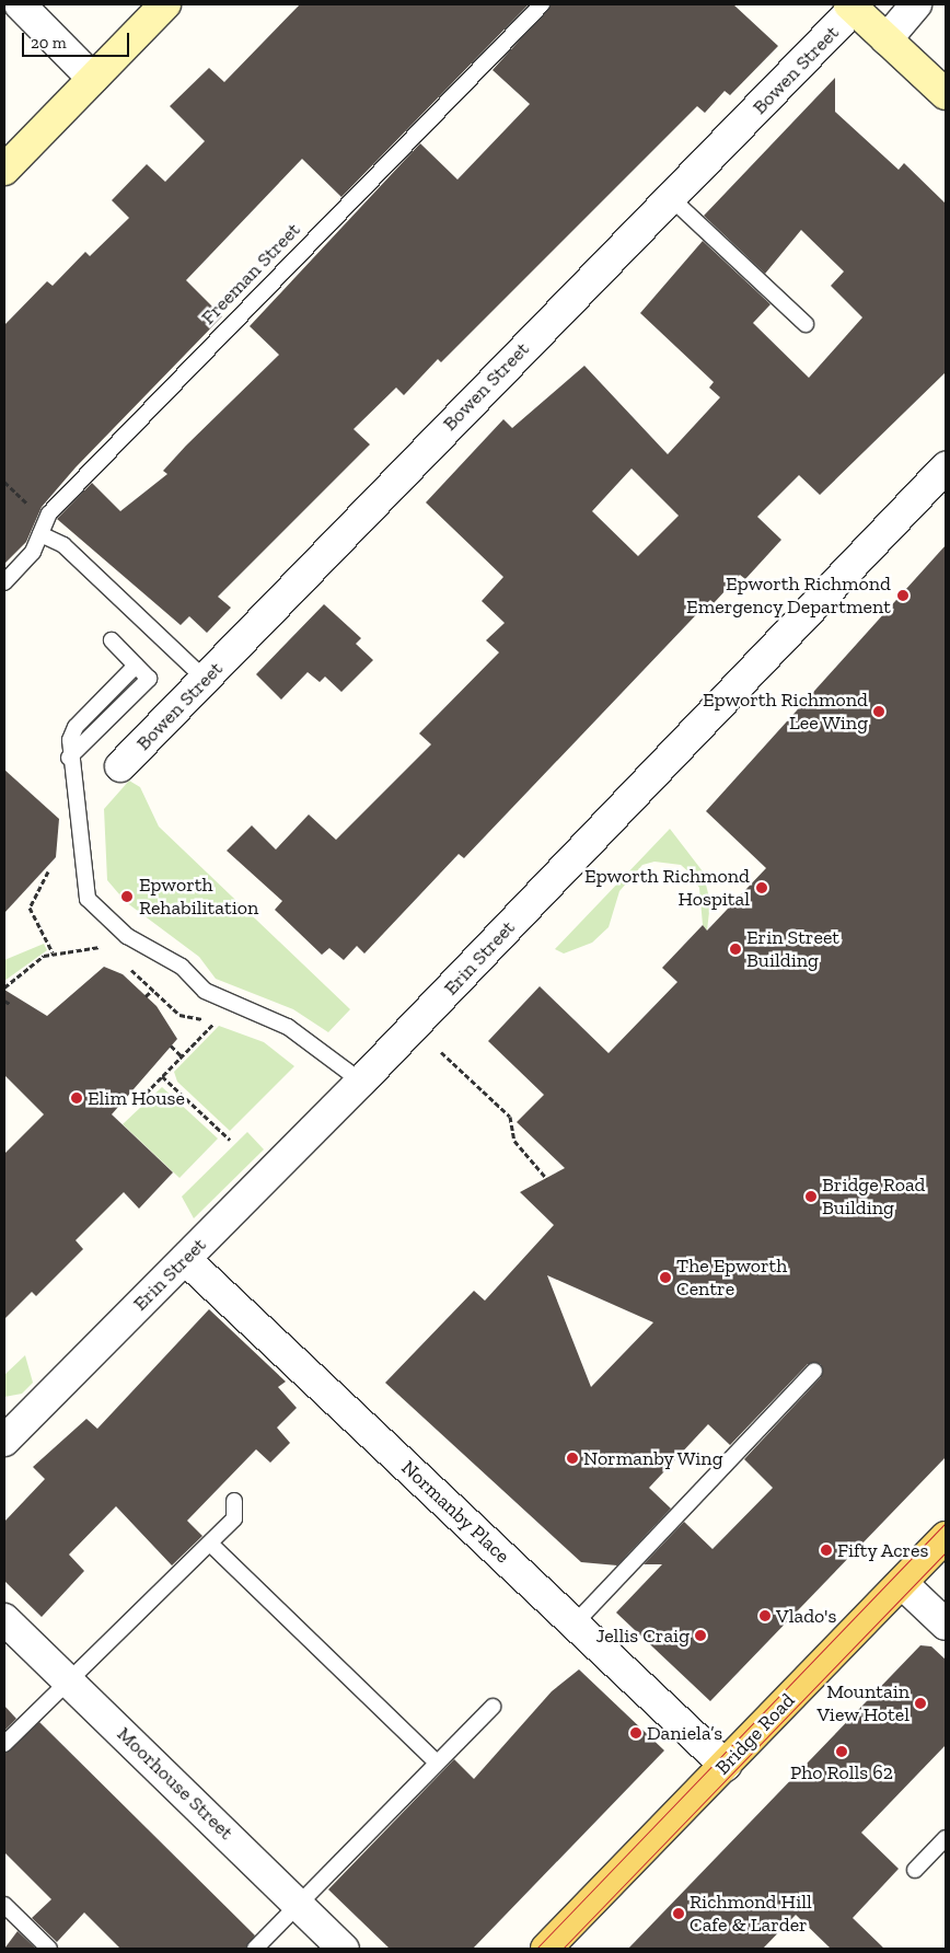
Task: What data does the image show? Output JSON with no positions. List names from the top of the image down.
{
  "streets": {
    "main road": ["Bridge Road"],
    "street": [
      "Bowen Street",
      "Erin Street",
      "Normanby Place",
      "Moorhouse Street"
    ],
    "lane": ["Freeman Street"]
  },
  "crossings": [
    ["Erin Street", "Normanby Place"],
    ["Normanby Place", "Bridge Road"]
  ],
  "places": [
    "Epworth Richmond Emergency Department",
    "Epworth Richmond Lee Wing",
    "Epworth Richmond Hospital",
    "Epworth Rehabilitation",
    "Erin Street Building",
    "Elim House",
    "Bridge Road Building",
    "The Epworth Centre",
    "Normanby Wing",
    "Fifty Acres",
    "Vlado's",
    "Jellis Craig",
    "Mountain View Hotel",
    "Daniela’s",
    "Pho Rolls 62",
    "Richmond Hill Cafe & Larder"
  ],
  "scale_bar": "20 m"
}
